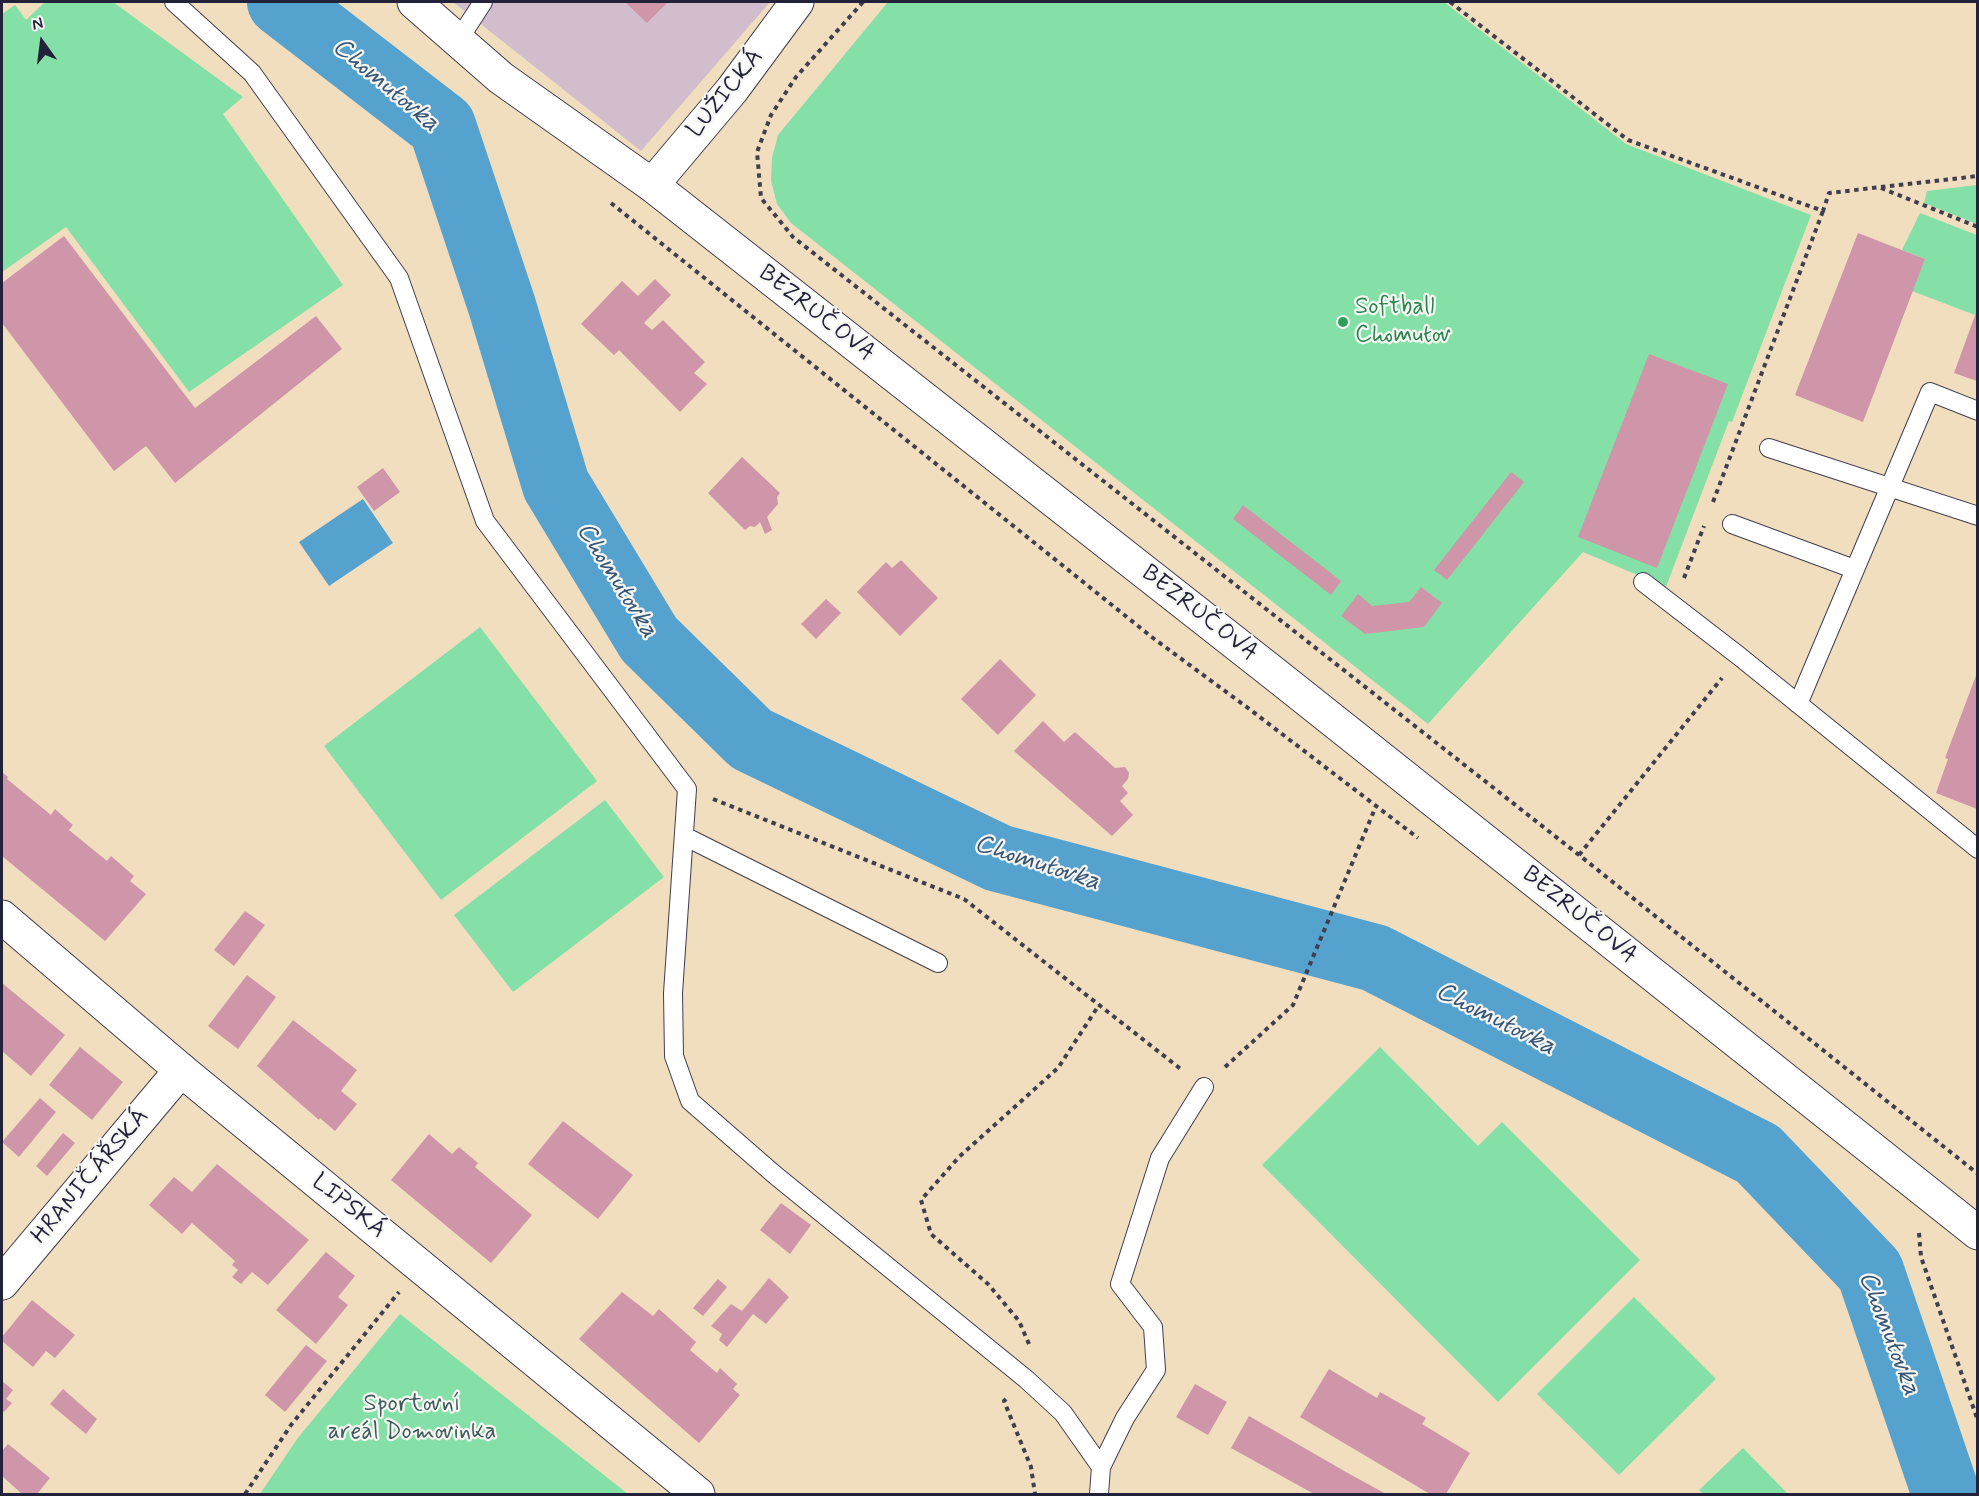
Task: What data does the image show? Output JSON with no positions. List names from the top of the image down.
{
  "streets": {
    "street": [
      "LUŽICKÁ",
      "BEZRUČOVA",
      "HRANIČÁŘSKÁ",
      "LIPSKÁ"
    ]
  },
  "crossings": [
    ["LUŽICKÁ", "BEZRUČOVA"],
    ["HRANIČÁŘSKÁ", "LIPSKÁ"]
  ],
  "water": ["Chomutovka"],
  "parks": ["Sportovní areál Domovinka"],
  "places": ["Softball Chomutov"],
  "north": "top"
}
